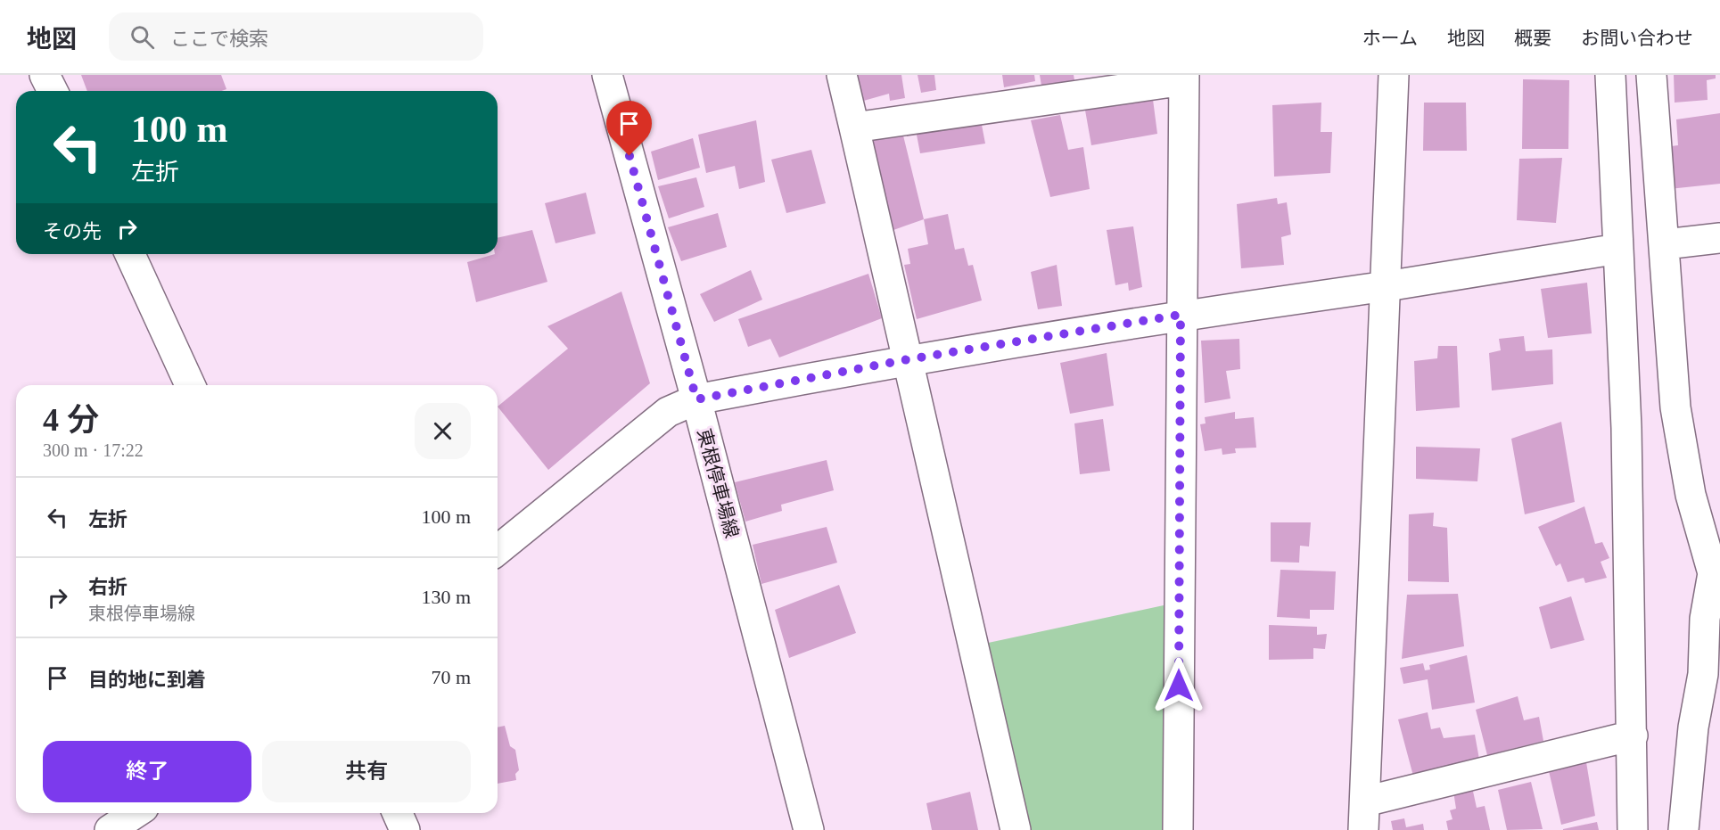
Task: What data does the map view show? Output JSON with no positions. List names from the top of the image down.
{
  "streets": {
    "street": ["東根停車場線"]
  },
  "page": {
    "header": "地図",
    "search": "ここで検索",
    "nav": [
      "ホーム",
      "地図",
      "概要",
      "お問い合わせ"
    ],
    "turn": ["100 m", "左折"],
    "then": "その先",
    "heading": ["4 分", "300 m · 17:22"],
    "list": [
      {
        "name": "左折",
        "value": "100 m"
      },
      {
        "name": "右折",
        "note": "東根停車場線",
        "value": "130 m"
      },
      {
        "name": "目的地に到着",
        "value": "70 m"
      }
    ],
    "buttons": ["終了", "共有"]
  }
}
